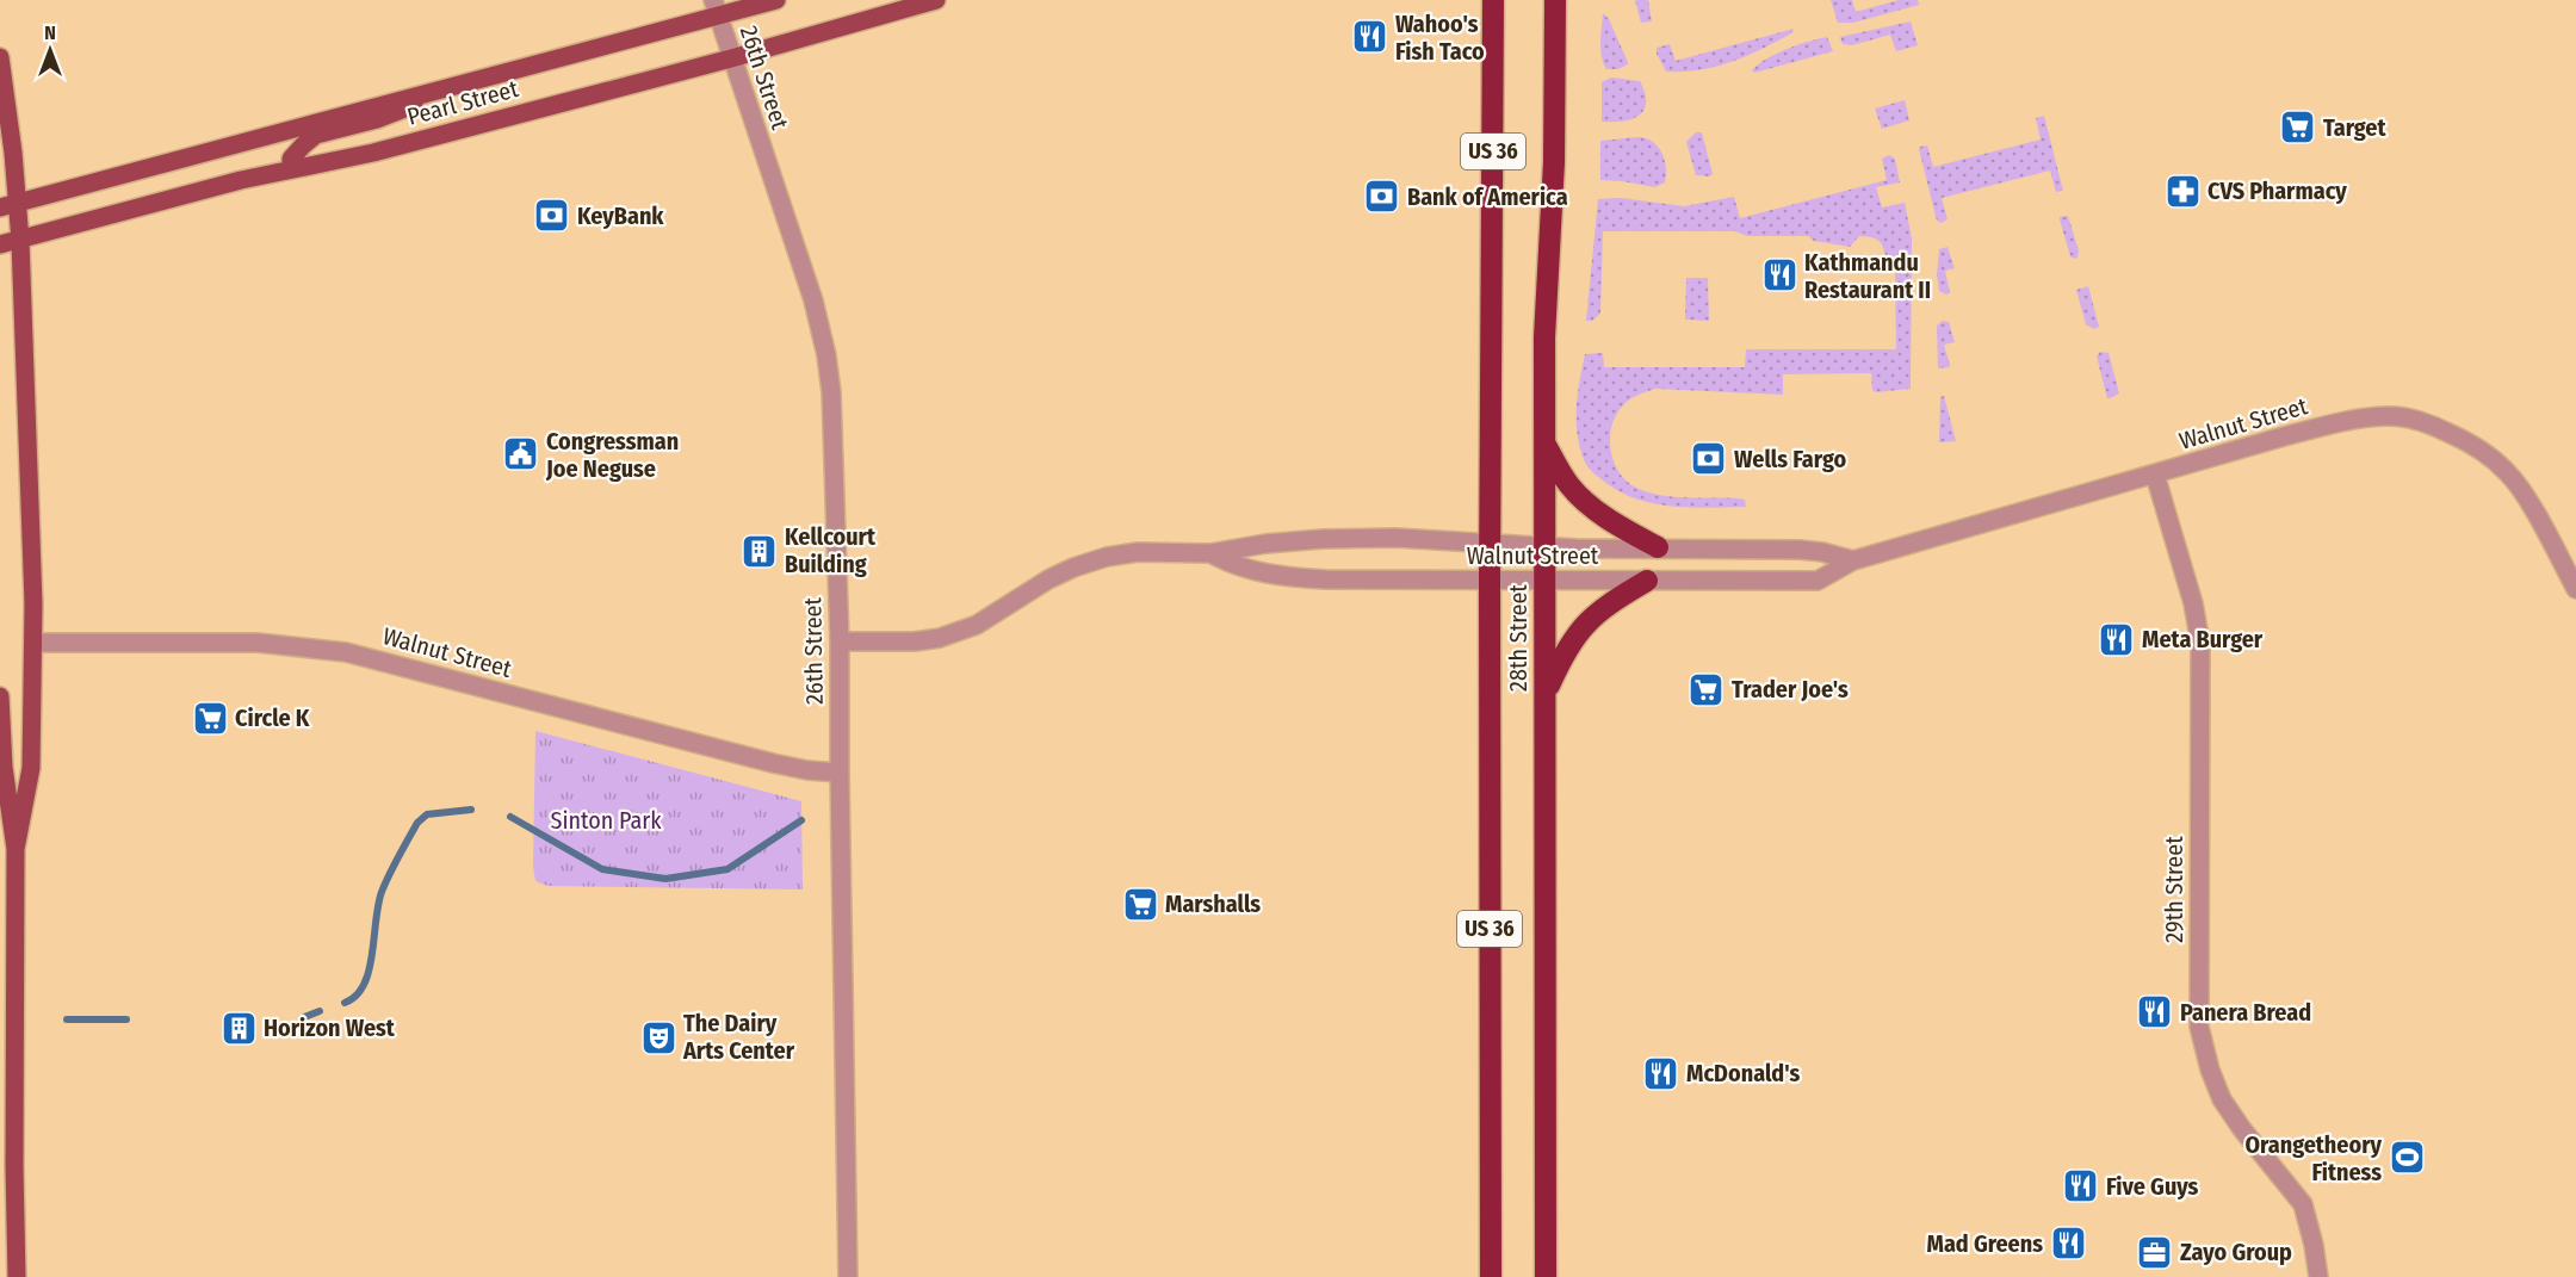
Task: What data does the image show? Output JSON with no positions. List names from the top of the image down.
{
  "streets": {
    "highway": ["US 36", "28th Street"],
    "main road": ["Pearl Street"],
    "street": ["26th Street", "Walnut Street", "29th Street"]
  },
  "crossings": [
    ["26th Street", "Pearl Street"],
    ["26th Street", "Walnut Street"],
    ["Walnut Street", "28th Street"],
    ["Walnut Street", "29th Street"]
  ],
  "parks": ["Sinton Park"],
  "places": {
    "restaurant": [
      "Wahoo's Fish Taco",
      "Kathmandu Restaurant II",
      "Meta Burger",
      "Panera Bread",
      "McDonald's",
      "Five Guys",
      "Mad Greens"
    ],
    "supermarket": [
      "Target",
      "Trader Joe's",
      "Circle K",
      "Marshalls"
    ],
    "pharmacy": ["CVS Pharmacy"],
    "bank": ["Bank of America", "KeyBank", "Wells Fargo"],
    "public building": ["Congressman Joe Neguse"],
    "building": ["Kellcourt Building", "Horizon West"],
    "theatre": ["The Dairy Arts Center"],
    "sports": ["Orangetheory Fitness"],
    "office": ["Zayo Group"]
  },
  "north": "top"
}
